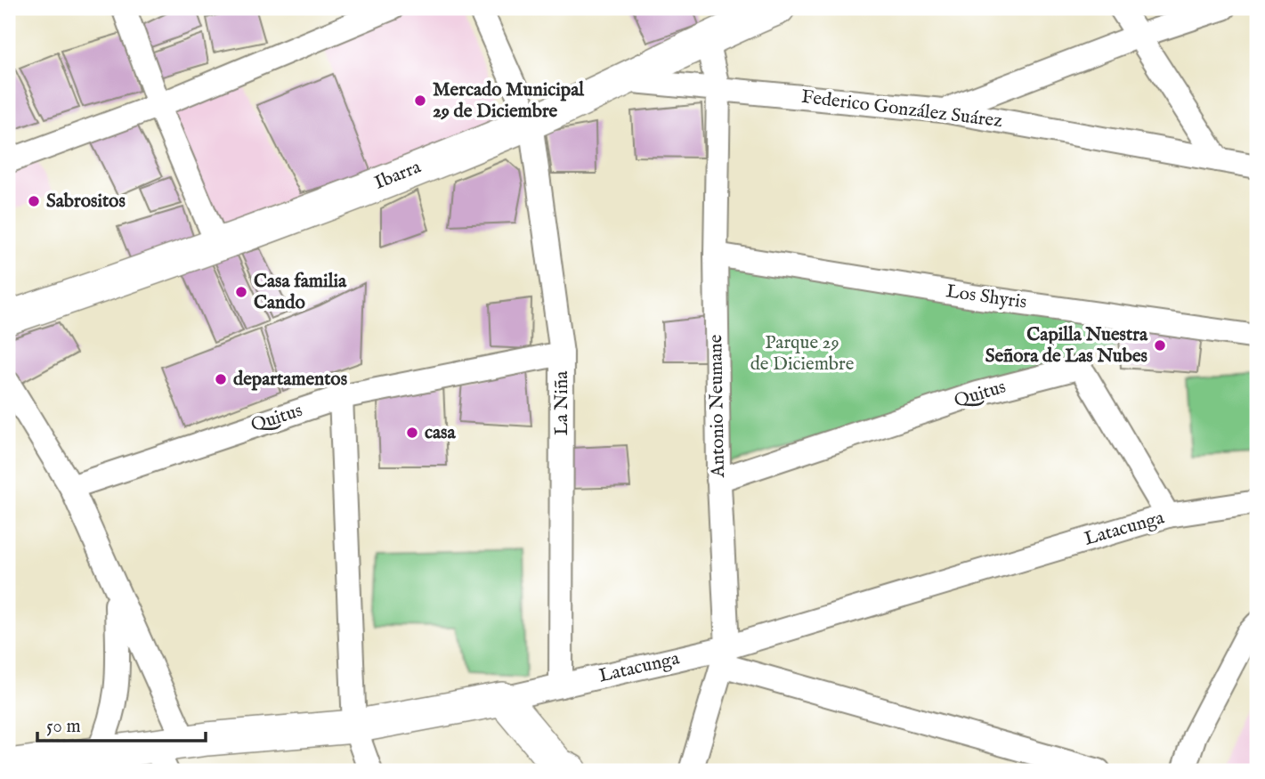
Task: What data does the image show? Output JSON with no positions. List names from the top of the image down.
{
  "streets": {
    "street": [
      "Federico González Suárez",
      "Ibarra",
      "Los Shyris",
      "Quitus",
      "La Niña",
      "Antonio Neumane",
      "Latacunga"
    ]
  },
  "crossings": [
    ["Federico González Suárez", "Ibarra"],
    ["Federico González Suárez", "Antonio Neumane"],
    ["Ibarra", "La Niña"],
    ["Ibarra", "Antonio Neumane"],
    ["Los Shyris", "Antonio Neumane"],
    ["Quitus", "La Niña"],
    ["Quitus", "Antonio Neumane"],
    ["Quitus", "Latacunga"],
    ["La Niña", "Latacunga"],
    ["Antonio Neumane", "Latacunga"]
  ],
  "parks": ["Parque 29 de Diciembre"],
  "places": [
    "Mercado Municipal 29 de Diciembre",
    "Sabrositos",
    "Casa familia Cando",
    "Capilla Nuestra Señora de Las Nubes",
    "departamentos",
    "casa"
  ],
  "scale_bar": "50 m"
}
